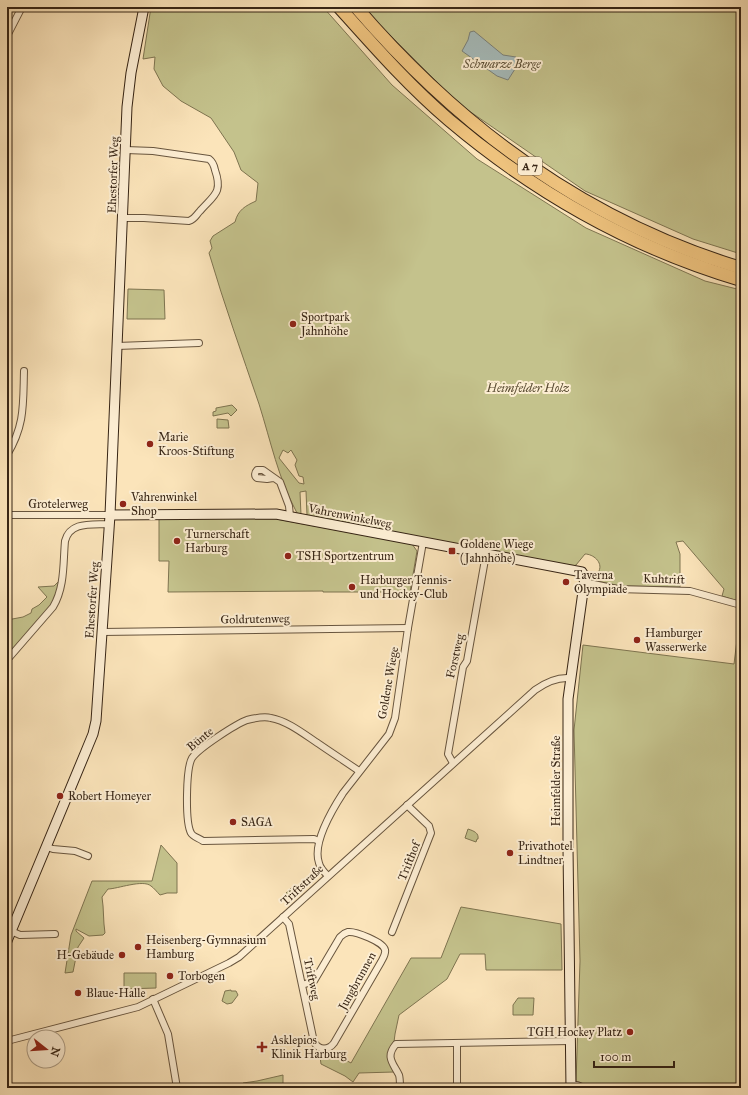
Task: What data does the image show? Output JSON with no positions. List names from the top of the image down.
{
  "streets": {
    "highway": ["A 7"],
    "street": [
      "Ehestorfer Weg",
      "Grotelerweg",
      "Vahrenwinkelweg",
      "Kuhtrift",
      "Goldrutenweg",
      "Forstweg",
      "Goldene Wiege",
      "Bünte",
      "Heimfelder Straße",
      "Trifthof",
      "Triftstraße",
      "Triftweg",
      "Jungbrunnen"
    ]
  },
  "crossings": [
    ["Ehestorfer Weg", "Grotelerweg"],
    ["Ehestorfer Weg", "Vahrenwinkelweg"],
    ["Ehestorfer Weg", "Goldrutenweg"],
    ["Grotelerweg", "Vahrenwinkelweg"],
    ["Vahrenwinkelweg", "Forstweg"],
    ["Vahrenwinkelweg", "Goldene Wiege"],
    ["Vahrenwinkelweg", "Heimfelder Straße"],
    ["Kuhtrift", "Heimfelder Straße"],
    ["Goldrutenweg", "Goldene Wiege"],
    ["Forstweg", "Triftstraße"],
    ["Goldene Wiege", "Bünte"],
    ["Goldene Wiege", "Triftstraße"],
    ["Heimfelder Straße", "Triftstraße"],
    ["Trifthof", "Triftstraße"],
    ["Triftstraße", "Triftweg"],
    ["Triftweg", "Jungbrunnen"]
  ],
  "parks": ["Schwarze Berge", "Heimfelder Holz"],
  "places": {
    "other": [
      "Sportpark Jahnhöhe",
      "Marie Kroos-Stiftung",
      "Vahrenwinkel Shop",
      "Turnerschaft Harburg",
      "TSH Sportzentrum",
      "Taverna Olympiade",
      "Harburger Tennis- und Hockey-Club",
      "Hamburger Wasserwerke",
      "Robert Homeyer",
      "SAGA",
      "Privathotel Lindtner",
      "Heisenberg-Gymnasium Hamburg",
      "H-Gebäude",
      "Torbogen",
      "Blaue-Halle",
      "TGH Hockey Platz"
    ],
    "transit": ["Goldene Wiege (Jahnhöhe)"],
    "health": ["Asklepios Klinik Harburg"]
  },
  "scale_bar": "100 m",
  "north": "right"
}
